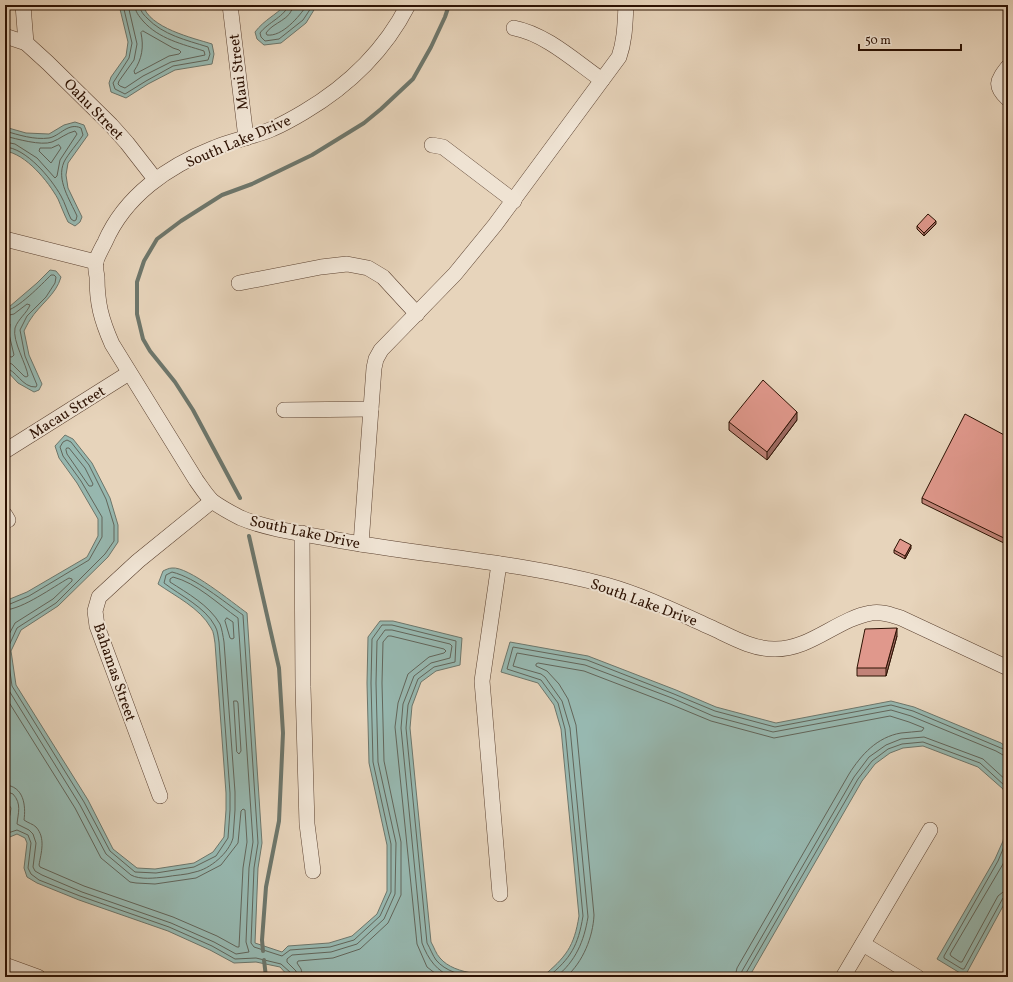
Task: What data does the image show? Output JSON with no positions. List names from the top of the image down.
{
  "streets": {
    "street": [
      "Maui Street",
      "Oahu Street",
      "South Lake Drive",
      "Macau Street",
      "Bahamas Street"
    ]
  },
  "crossings": [
    ["Maui Street", "South Lake Drive"],
    ["Oahu Street", "South Lake Drive"],
    ["South Lake Drive", "Macau Street"],
    ["South Lake Drive", "Bahamas Street"]
  ],
  "scale_bar": "50 m"
}
